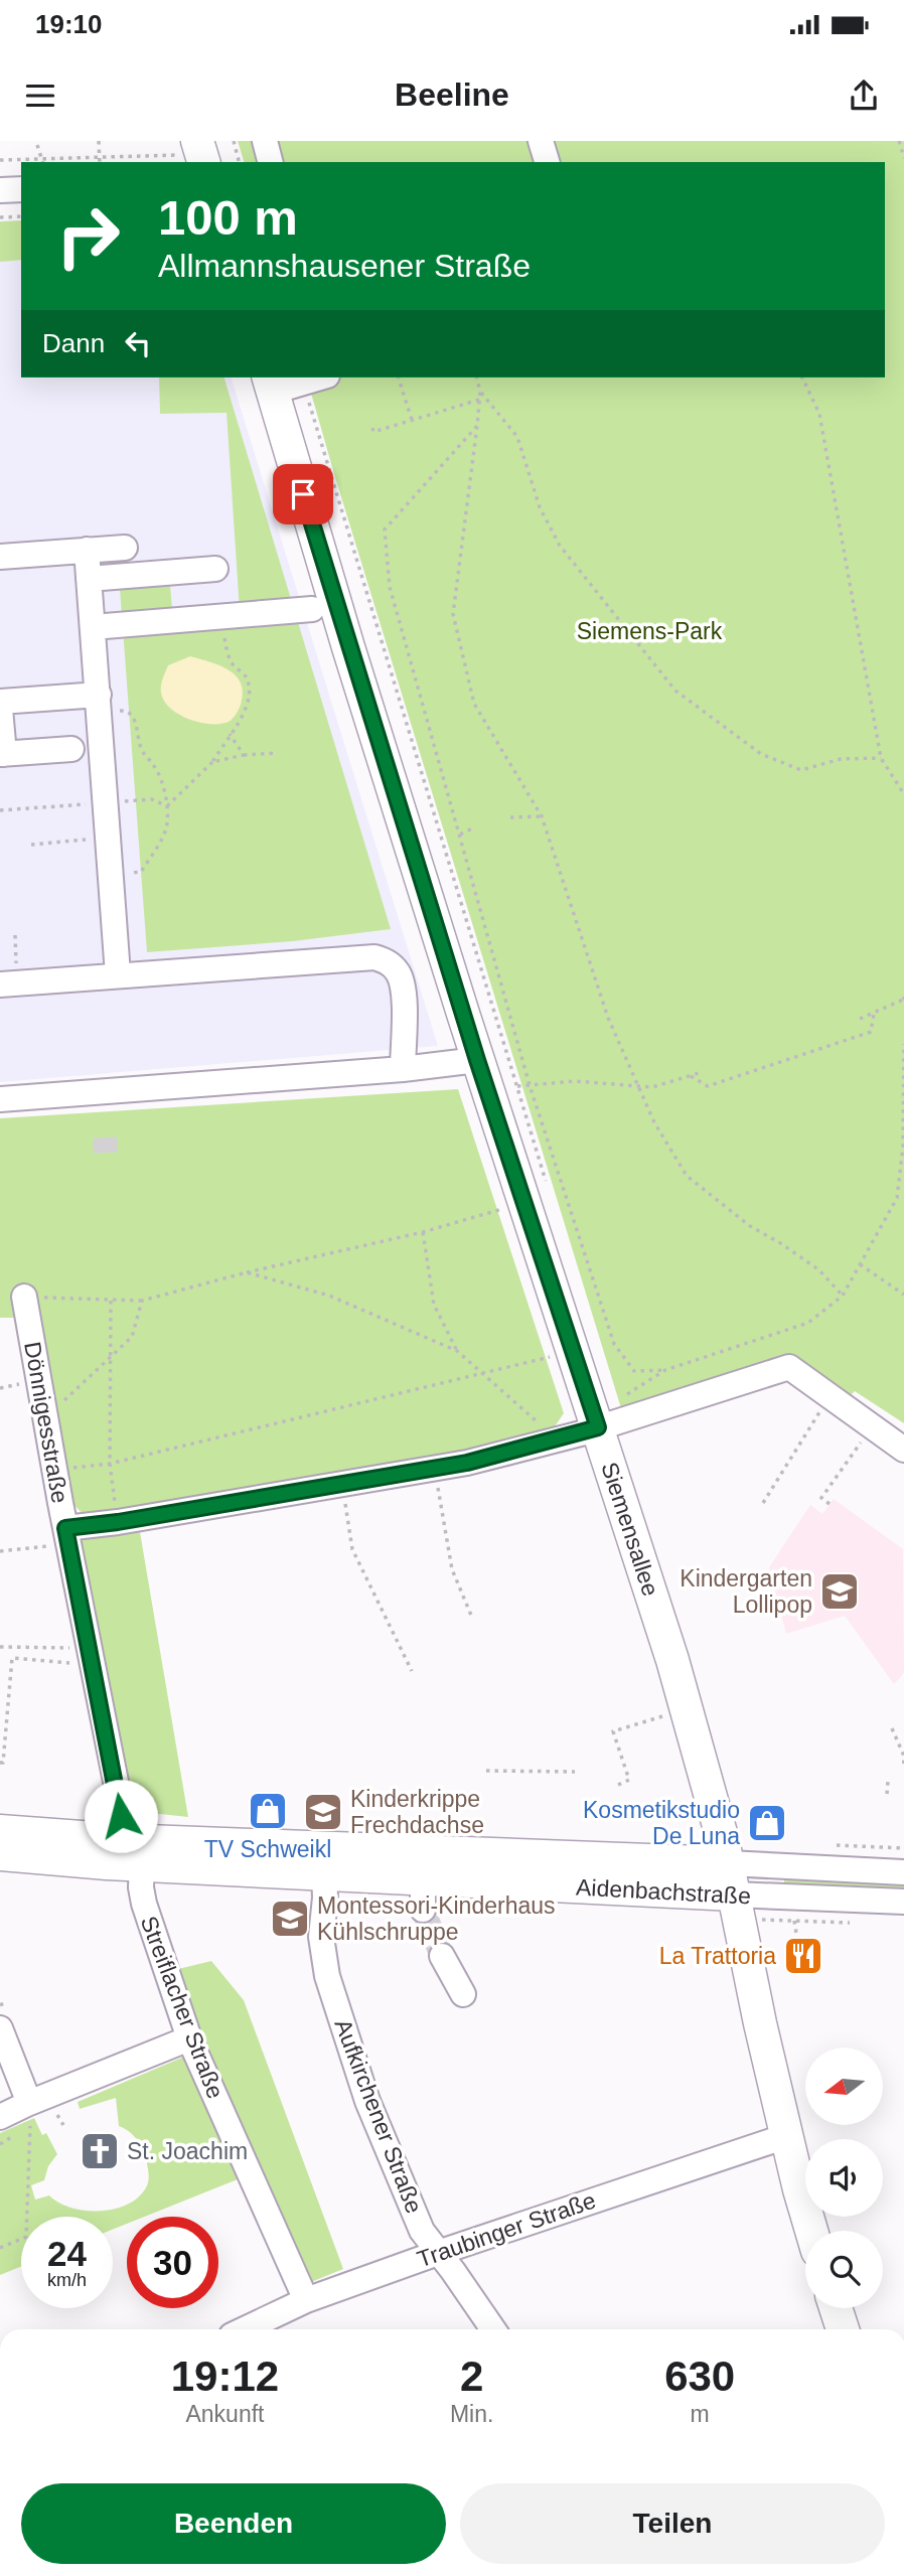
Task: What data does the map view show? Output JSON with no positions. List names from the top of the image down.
{
  "streets": {
    "main road": ["Siemensallee", "Aidenbachstraße"],
    "street": [
      "Dönnigesstraße",
      "Streiflacher Straße",
      "Aufkirchener Straße",
      "Traubinger Straße"
    ]
  },
  "crossings": [
    ["Dönnigesstraße", "Aidenbachstraße"],
    ["Siemensallee", "Aidenbachstraße"],
    ["Siemensallee", "Traubinger Straße"],
    ["Aidenbachstraße", "Streiflacher Straße"],
    ["Aidenbachstraße", "Aufkirchener Straße"],
    ["Streiflacher Straße", "Traubinger Straße"],
    ["Aufkirchener Straße", "Traubinger Straße"]
  ],
  "parks": ["Siemens-Park"],
  "places": {
    "school or university": ["Kindergarten Lollipop", "Kinderkrippe Frechdachse", "Montessori-Kinderhaus Kühlschruppe"],
    "shop": ["TV Schweikl", "Kosmetikstudio De Luna"],
    "restaurant": ["La Trattoria"],
    "church": ["St. Joachim"]
  },
  "north": "left",
  "page": {
    "status": "19:10",
    "header": "Beeline",
    "turn": ["100 m", "Allmannshausener Straße"],
    "then": "Dann",
    "speed": "24 km/h",
    "limit": "30",
    "eta": [
      "19:12",
      "Ankunft",
      "2",
      "Min.",
      "630",
      "m"
    ],
    "buttons": ["Beenden", "Teilen"]
  }
}
